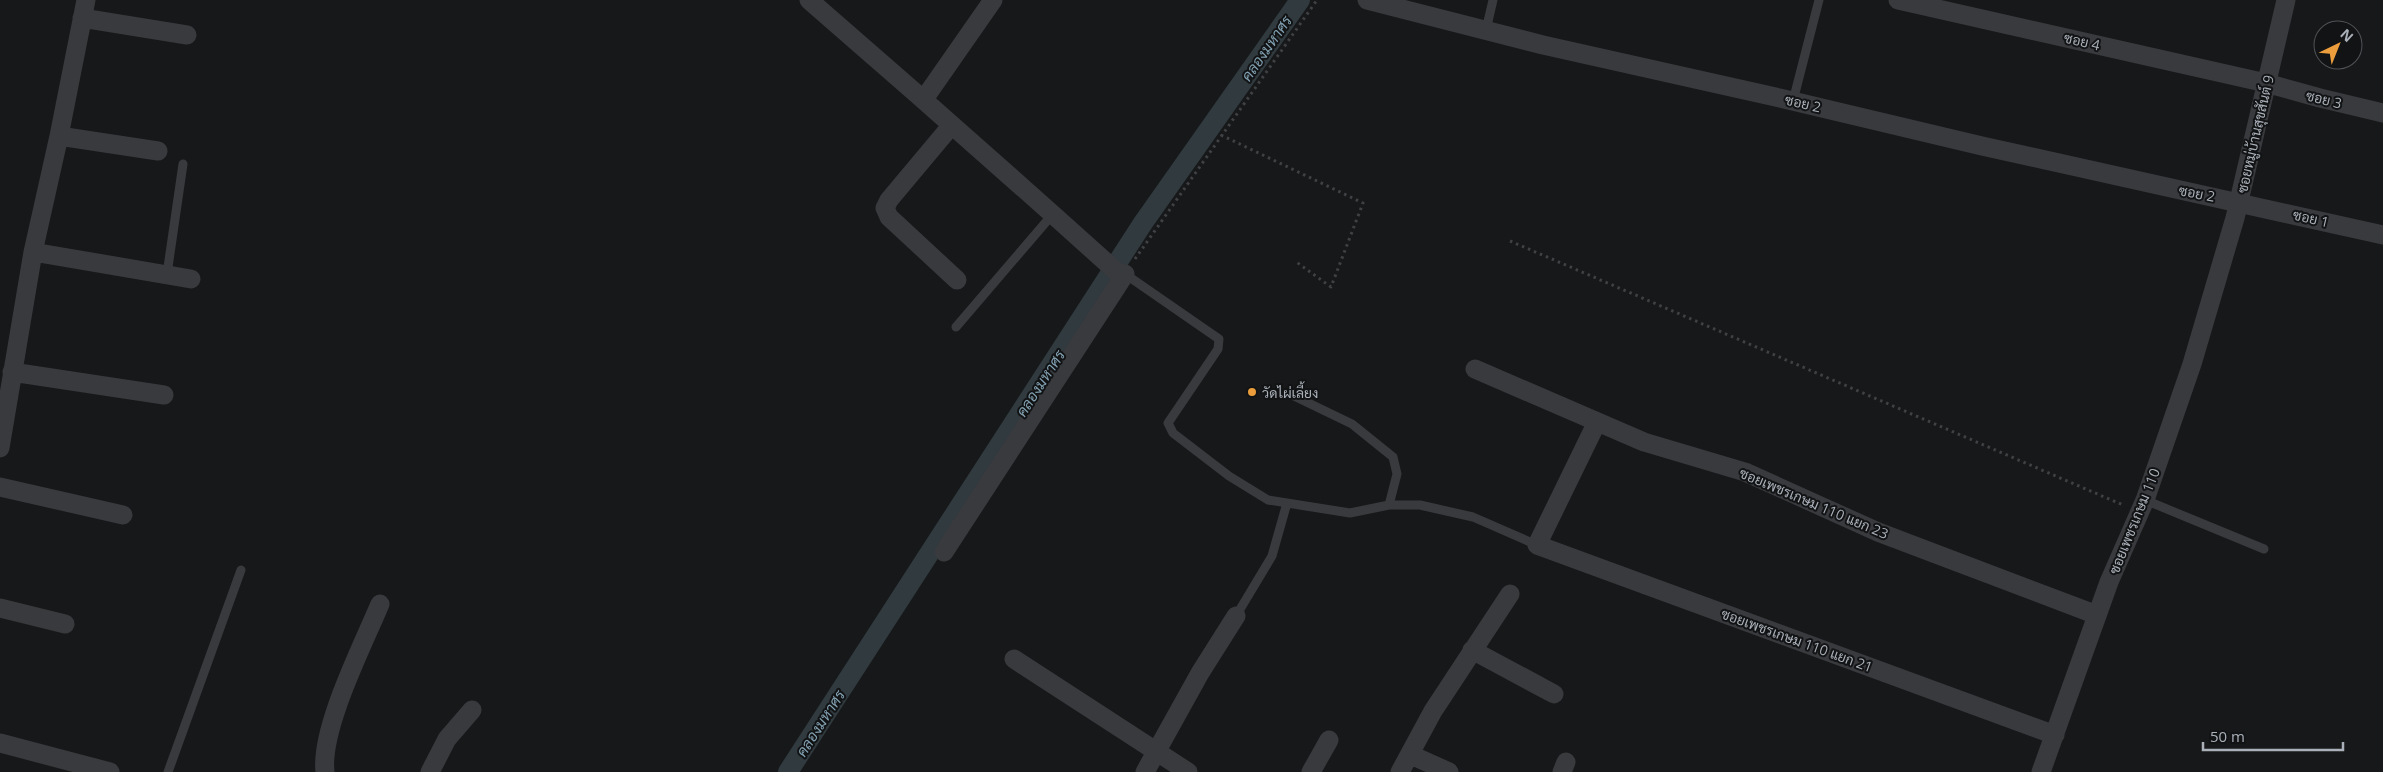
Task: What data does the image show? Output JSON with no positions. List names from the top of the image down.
{
  "streets": {
    "street": [
      "ซอย 4",
      "ซอย 3",
      "ซอย 2",
      "ซอยหมู่บ้านสุขสันต์ 9",
      "ซอย 1",
      "ซอยเพชรเกษม 110 แยก 23",
      "ซอยเพชรเกษม 110",
      "ซอยเพชรเกษม 110 แยก 21"
    ]
  },
  "crossings": [
    ["ซอย 4", "ซอย 3"],
    ["ซอย 4", "ซอยหมู่บ้านสุขสันต์ 9"],
    ["ซอย 3", "ซอยหมู่บ้านสุขสันต์ 9"],
    ["ซอย 2", "ซอยหมู่บ้านสุขสันต์ 9"],
    ["ซอย 2", "ซอย 1"],
    ["ซอยหมู่บ้านสุขสันต์ 9", "ซอย 1"],
    ["ซอยหมู่บ้านสุขสันต์ 9", "ซอยเพชรเกษม 110"],
    ["ซอยเพชรเกษม 110 แยก 23", "ซอยเพชรเกษม 110"],
    ["ซอยเพชรเกษม 110", "ซอยเพชรเกษม 110 แยก 21"]
  ],
  "water": ["คลองมหาศร"],
  "places": ["วัดไผ่เลี้ยง"],
  "scale_bar": "50 m",
  "north": "top right"
}
